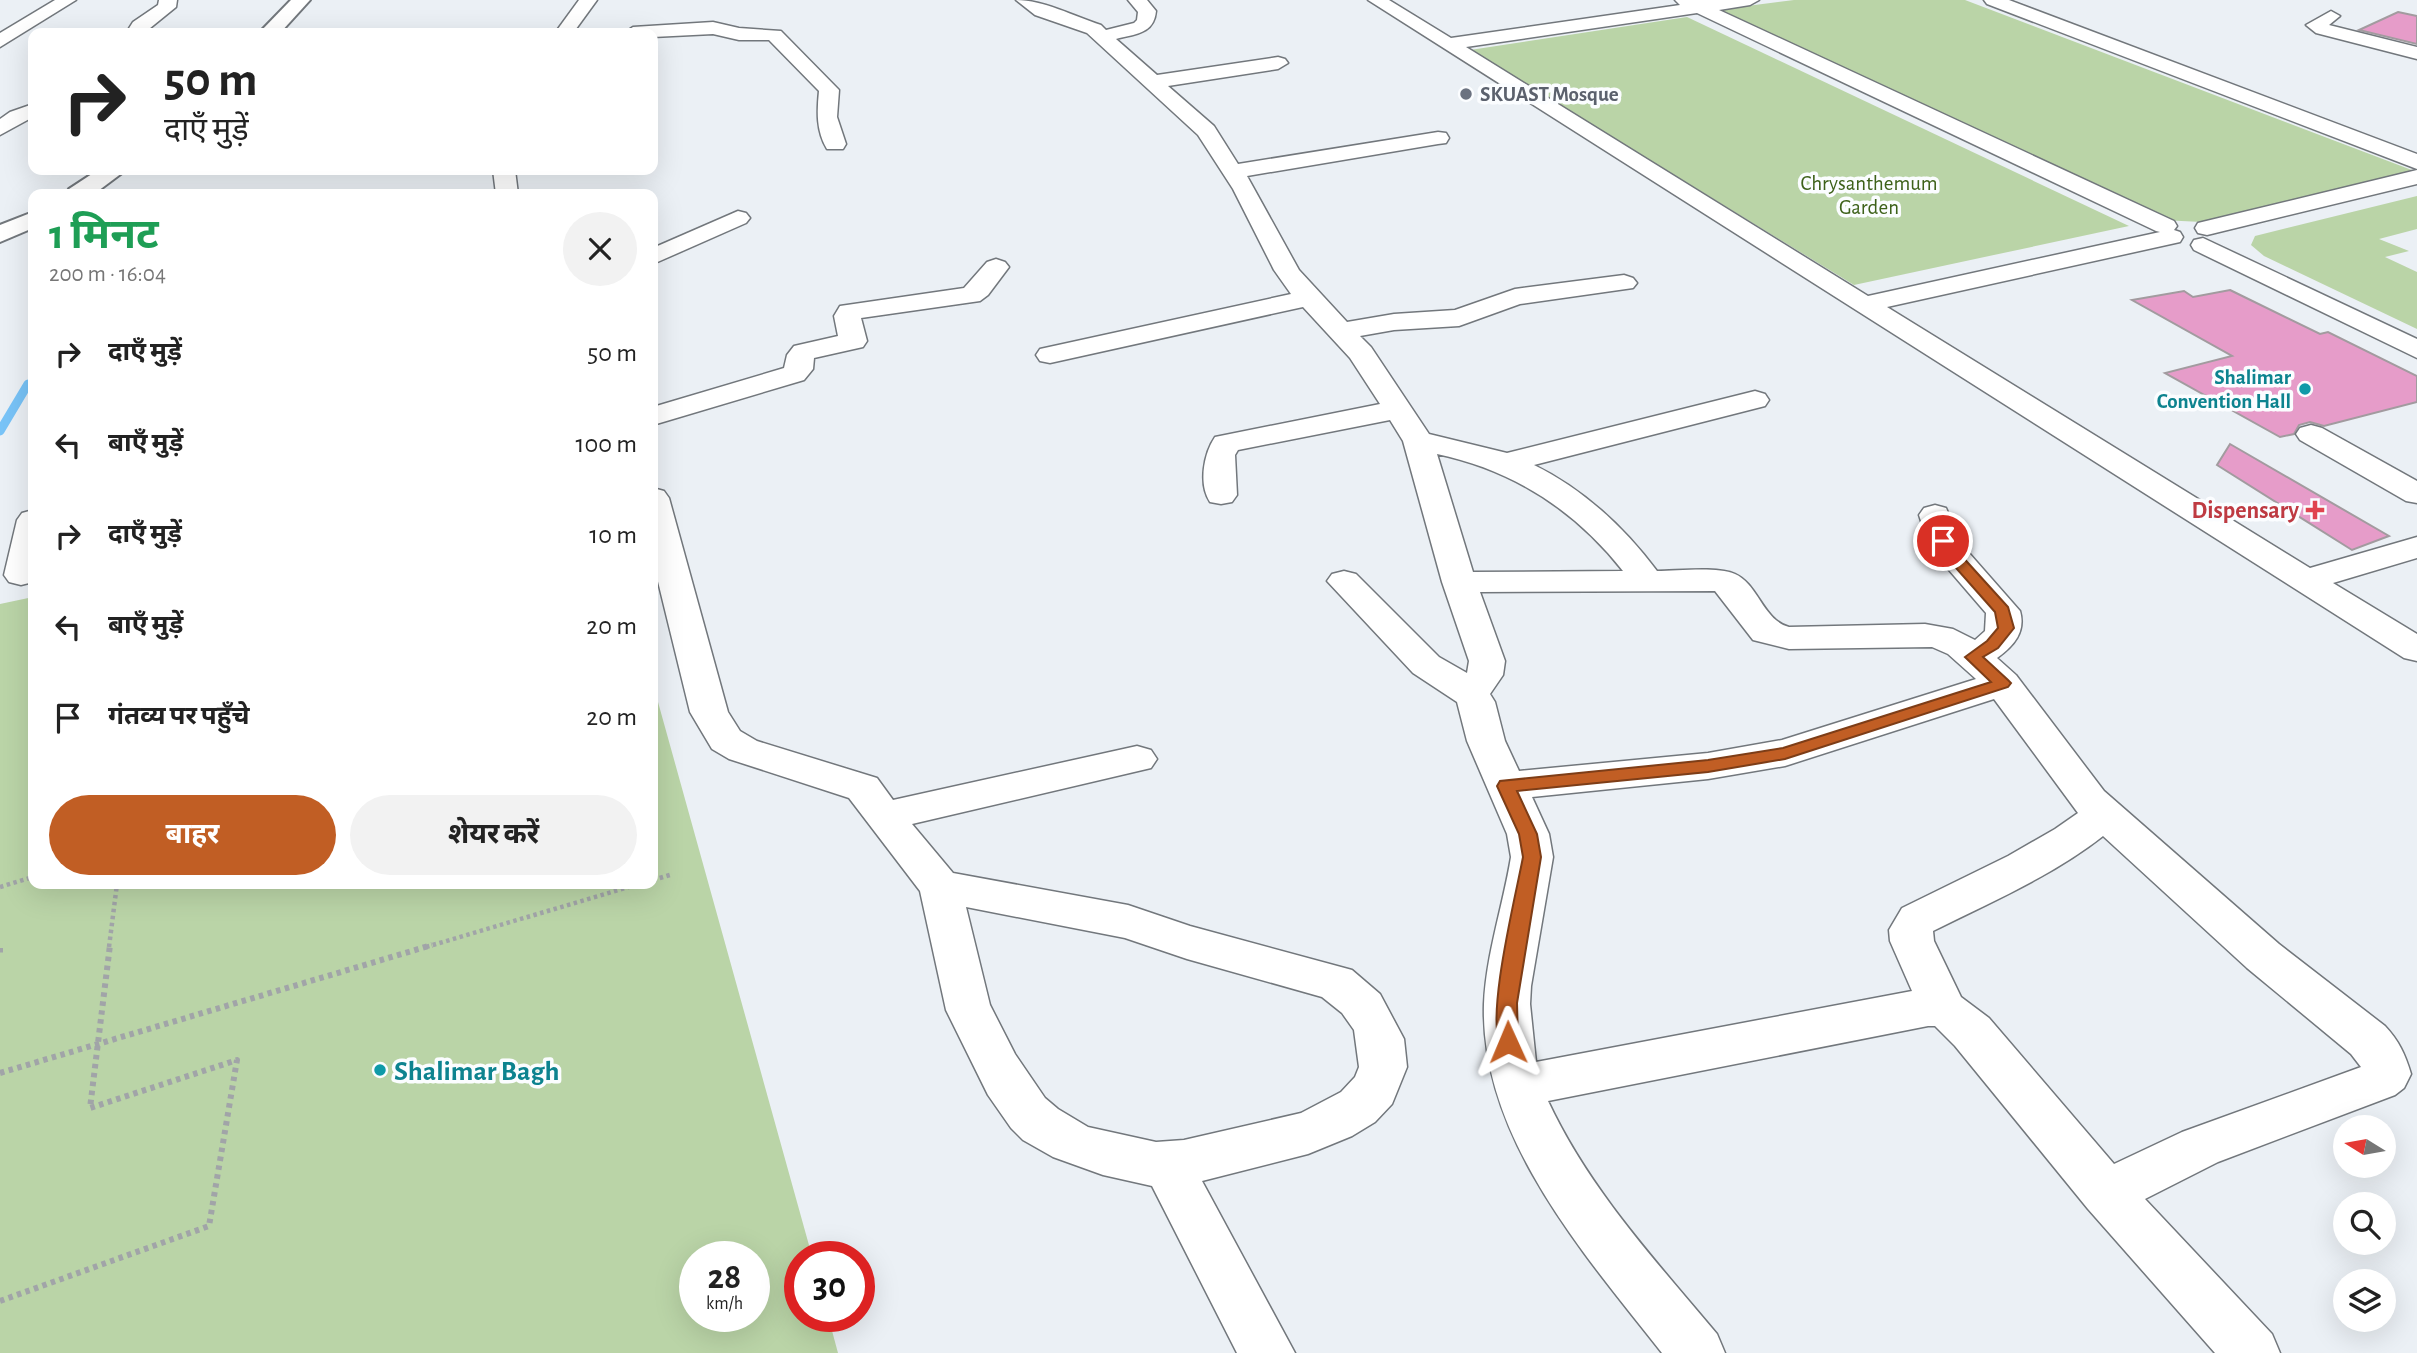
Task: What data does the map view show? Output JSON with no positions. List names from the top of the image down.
{
  "parks": ["Chrysanthemum Garden"],
  "places": {
    "other": ["SKUAST Mosque", "Shalimar Convention Hall", "Shalimar Bagh"],
    "health": ["Dispensary"]
  },
  "north": "left",
  "page": {
    "turn": ["50 m", "दाएँ मुड़ें"],
    "heading": ["1 मिनट", "200 m · 16:04"],
    "list": [
      {
        "name": "दाएँ मुड़ें",
        "value": "50 m"
      },
      {
        "name": "बाएँ मुड़ें",
        "value": "100 m"
      },
      {
        "name": "दाएँ मुड़ें",
        "value": "10 m"
      },
      {
        "name": "बाएँ मुड़ें",
        "value": "20 m"
      },
      {
        "name": "गंतव्य पर पहुँचे",
        "value": "20 m"
      }
    ],
    "buttons": ["बाहर", "शेयर करें"],
    "speed": "28 km/h",
    "limit": "30"
  }
}
